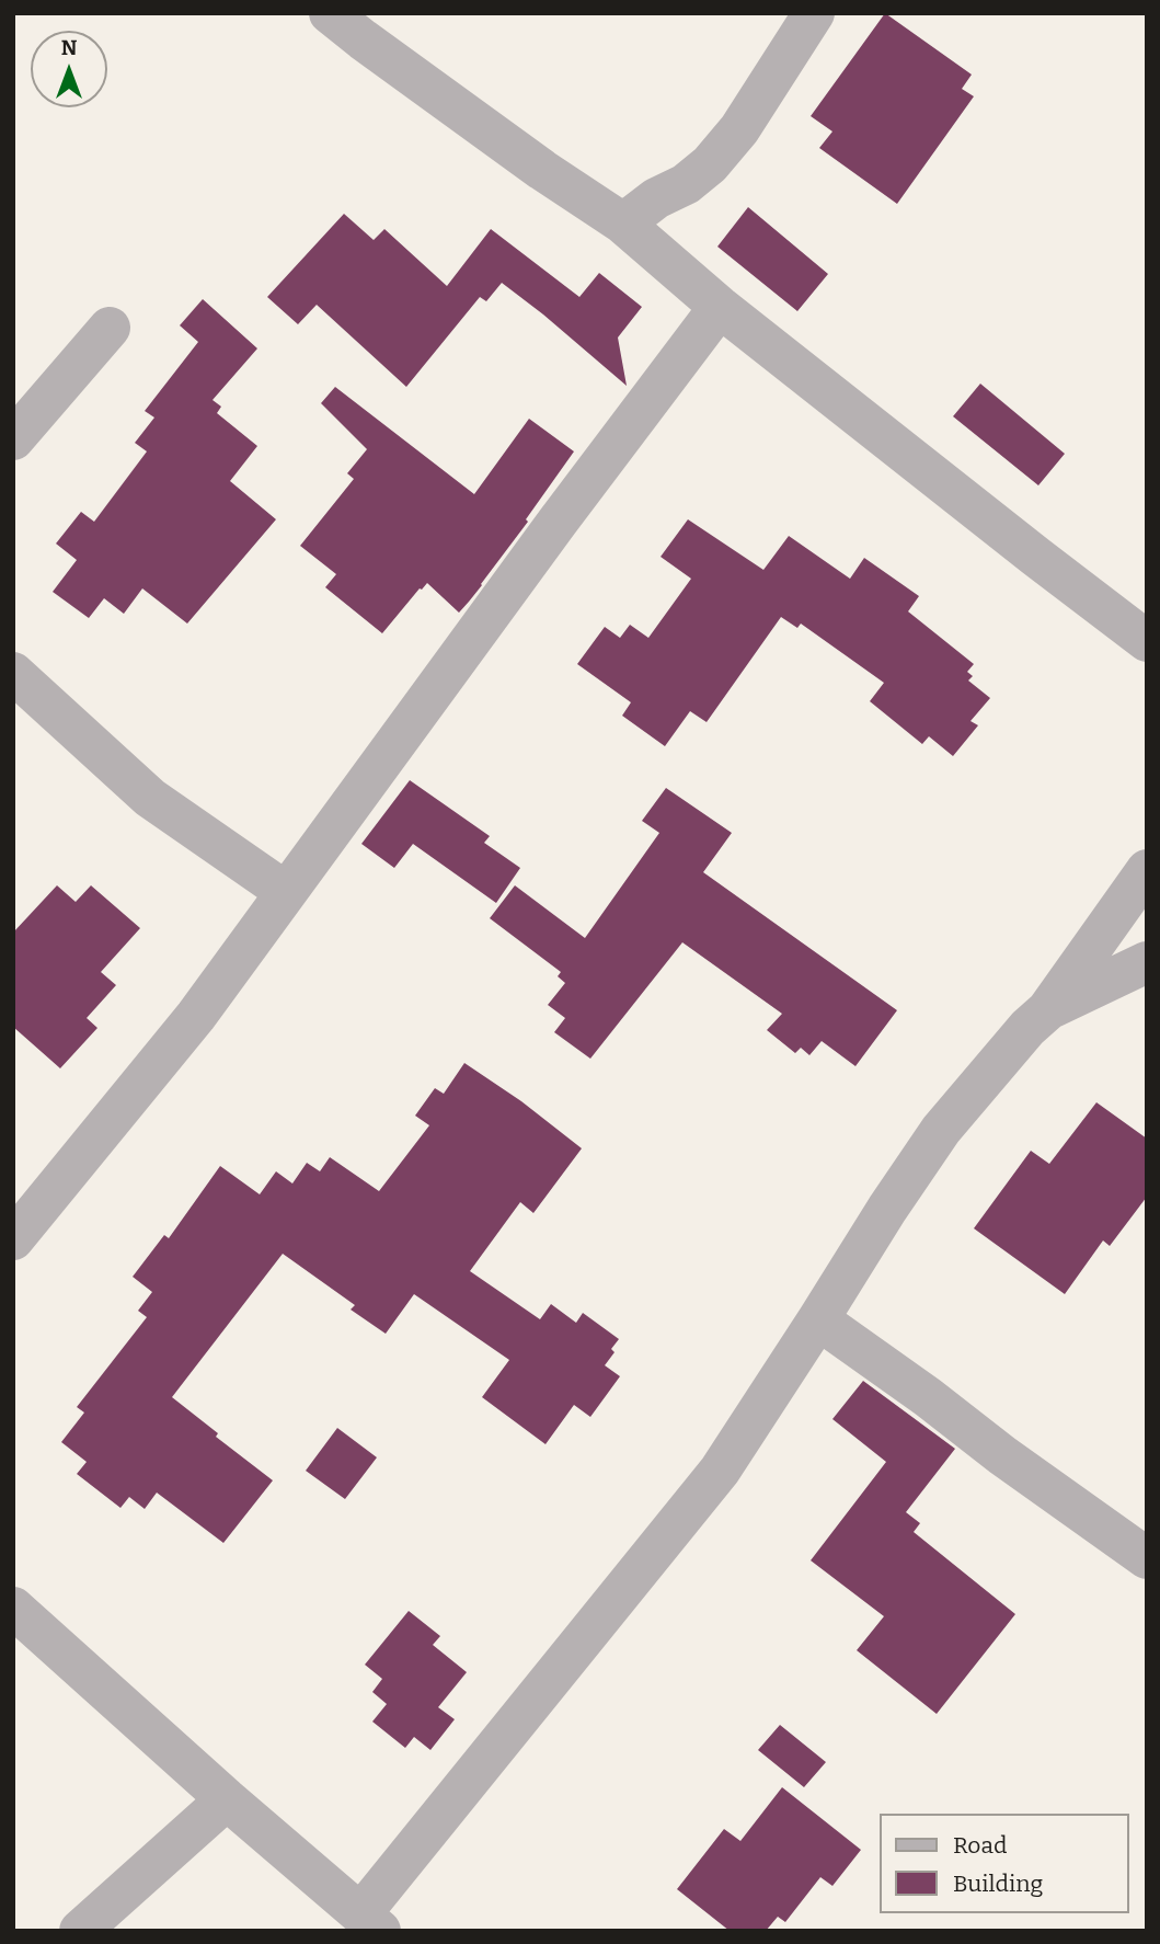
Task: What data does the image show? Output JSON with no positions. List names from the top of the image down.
{
  "legend": ["Road", "Building"],
  "north": "top"
}
